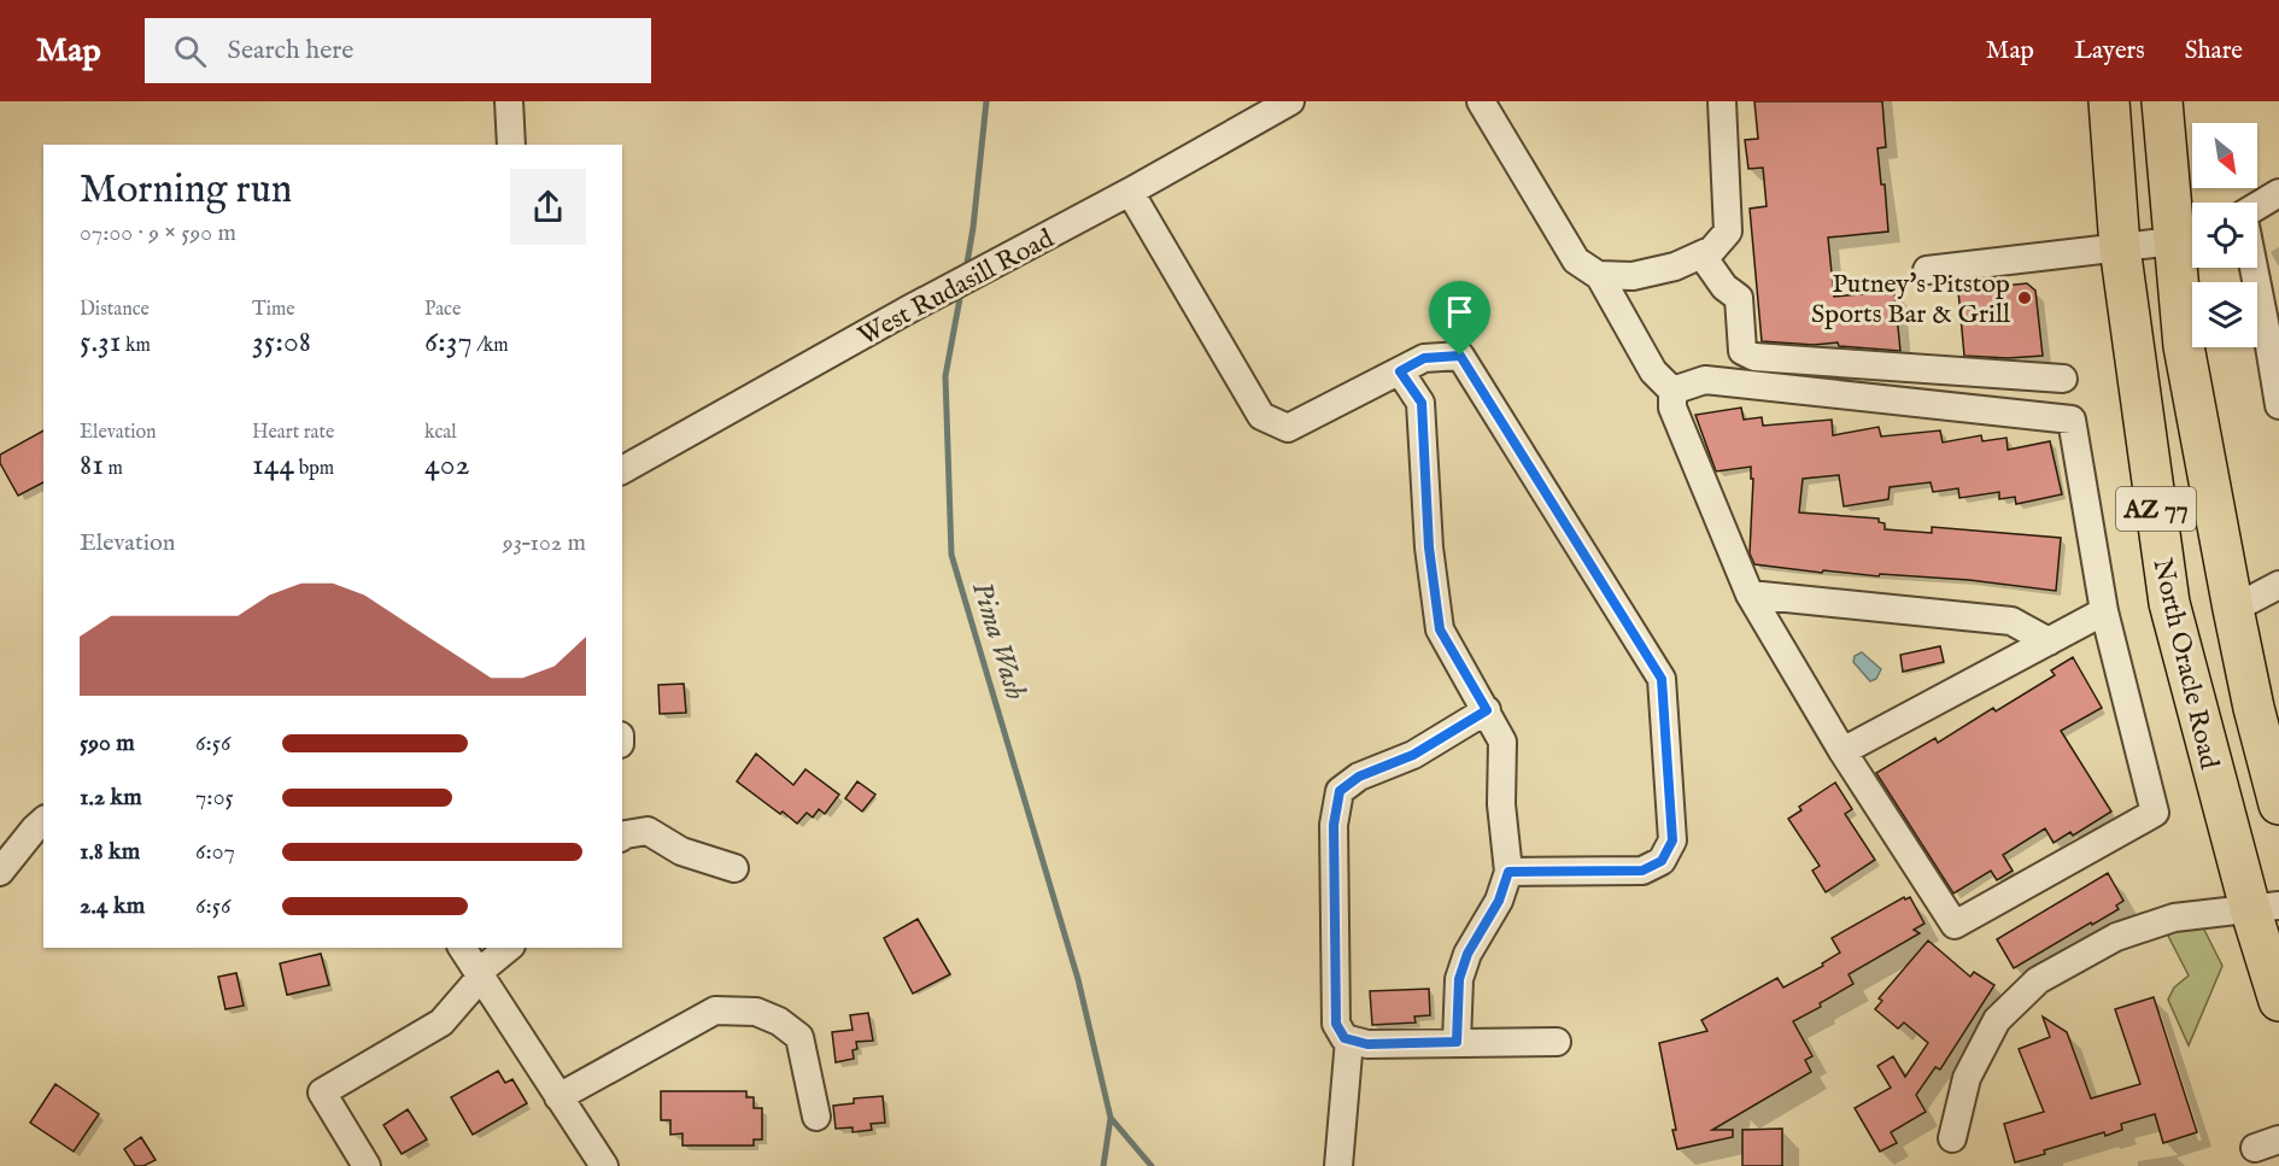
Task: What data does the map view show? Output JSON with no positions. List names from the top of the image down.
{
  "streets": {
    "highway": ["AZ 77", "North Oracle Road"],
    "street": ["West Rudasill Road"]
  },
  "water": ["Pima Wash"],
  "places": ["Putney's Pitstop Sports Bar & Grill"],
  "north": "bottom right",
  "page": {
    "header": "Map",
    "search": "Search here",
    "nav": ["Map", "Layers", "Share"],
    "heading": ["Morning run", "07:00 · 9 × 590 m"],
    "stats": [
      ["Distance", "5.31 km"],
      ["Time", "35:08"],
      ["Pace", "6:37 /km"],
      ["Elevation", "81 m"],
      ["Heart rate", "144 bpm"],
      ["kcal", "402"]
    ],
    "chart": ["Elevation", "93–102 m"],
    "list": [
      {
        "name": "590 m",
        "note": "6:56"
      },
      {
        "name": "1.2 km",
        "note": "7:05"
      },
      {
        "name": "1.8 km",
        "note": "6:07"
      },
      {
        "name": "2.4 km",
        "note": "6:56"
      }
    ]
  }
}
